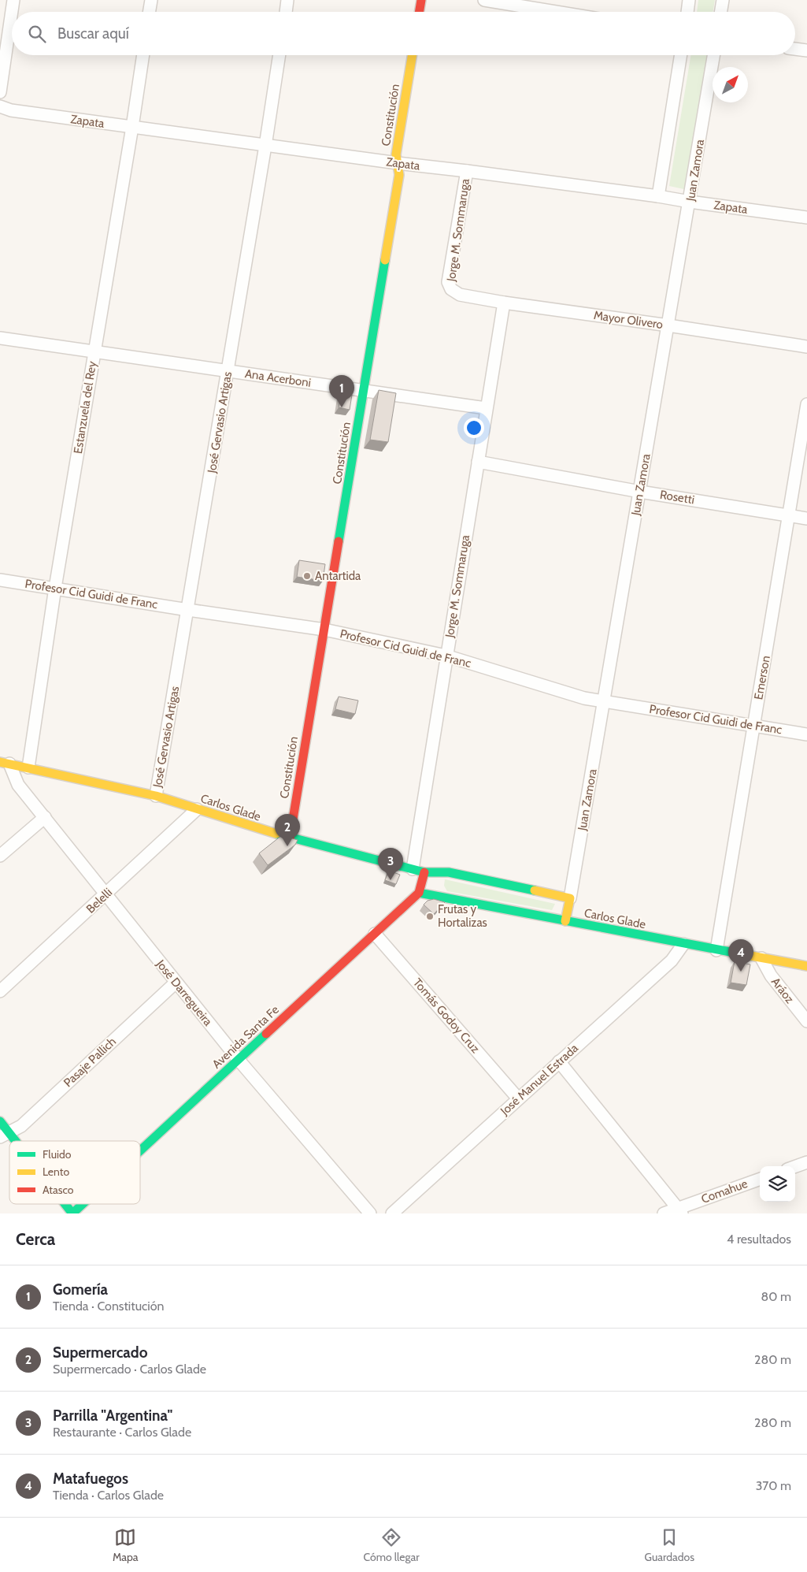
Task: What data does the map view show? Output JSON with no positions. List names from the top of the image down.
{
  "streets": {
    "street": [
      "Constitución",
      "Zapata",
      "Juan Zamora",
      "Jorge M. Sommaruga",
      "Mayor Olivero",
      "Ana Acerboni",
      "Estanzuela del Rey",
      "José Gervasio Artigas",
      "Rosetti",
      "Profesor Cid Guidi de Franc",
      "Emerson",
      "Carlos Glade",
      "Belelli",
      "Aráoz",
      "José Darregueira",
      "Tomás Godoy Cruz",
      "Avenida Santa Fe",
      "Pasaje Pallich",
      "José Manuel Estrada",
      "Comahue"
    ]
  },
  "crossings": [
    ["Constitución", "Zapata"],
    ["Constitución", "Ana Acerboni"],
    ["Constitución", "Profesor Cid Guidi de Franc"],
    ["Constitución", "Carlos Glade"],
    ["Zapata", "Juan Zamora"],
    ["Zapata", "Jorge M. Sommaruga"],
    ["Zapata", "Estanzuela del Rey"],
    ["Zapata", "José Gervasio Artigas"],
    ["Juan Zamora", "Mayor Olivero"],
    ["Juan Zamora", "Rosetti"],
    ["Juan Zamora", "Profesor Cid Guidi de Franc"],
    ["Juan Zamora", "Carlos Glade"],
    ["Jorge M. Sommaruga", "Mayor Olivero"],
    ["Jorge M. Sommaruga", "Ana Acerboni"],
    ["Jorge M. Sommaruga", "Rosetti"],
    ["Jorge M. Sommaruga", "Profesor Cid Guidi de Franc"],
    ["Jorge M. Sommaruga", "Carlos Glade"],
    ["Ana Acerboni", "Estanzuela del Rey"],
    ["Ana Acerboni", "José Gervasio Artigas"],
    ["Estanzuela del Rey", "Profesor Cid Guidi de Franc"],
    ["Estanzuela del Rey", "Carlos Glade"],
    ["José Gervasio Artigas", "Profesor Cid Guidi de Franc"],
    ["José Gervasio Artigas", "Carlos Glade"],
    ["Rosetti", "Emerson"],
    ["Profesor Cid Guidi de Franc", "Emerson"],
    ["Emerson", "Carlos Glade"],
    ["Carlos Glade", "Belelli"],
    ["Carlos Glade", "Aráoz"],
    ["Carlos Glade", "José Darregueira"],
    ["Carlos Glade", "Avenida Santa Fe"],
    ["Carlos Glade", "José Manuel Estrada"],
    ["Belelli", "José Darregueira"],
    ["José Darregueira", "Avenida Santa Fe"],
    ["José Darregueira", "Pasaje Pallich"],
    ["Tomás Godoy Cruz", "Avenida Santa Fe"],
    ["Tomás Godoy Cruz", "José Manuel Estrada"]
  ],
  "places": ["Antartida", "Frutas y Hortalizas"],
  "legend": ["Fluido", "Lento", "Atasco"],
  "north": "top right",
  "page": {
    "search": "Buscar aquí",
    "pins": [
      "1",
      "2",
      "3",
      "4"
    ],
    "heading": ["Cerca", "4 resultados"],
    "list": [
      {
        "mark": "1",
        "name": "Gomería",
        "note": "Tienda · Constitución",
        "value": "80 m"
      },
      {
        "mark": "2",
        "name": "Supermercado",
        "note": "Supermercado · Carlos Glade",
        "value": "280 m"
      },
      {
        "mark": "3",
        "name": "Parrilla \"Argentina\"",
        "note": "Restaurante · Carlos Glade",
        "value": "280 m"
      },
      {
        "mark": "4",
        "name": "Matafuegos",
        "note": "Tienda · Carlos Glade",
        "value": "370 m"
      }
    ],
    "nav": ["Mapa", "Cómo llegar", "Guardados"]
  }
}
